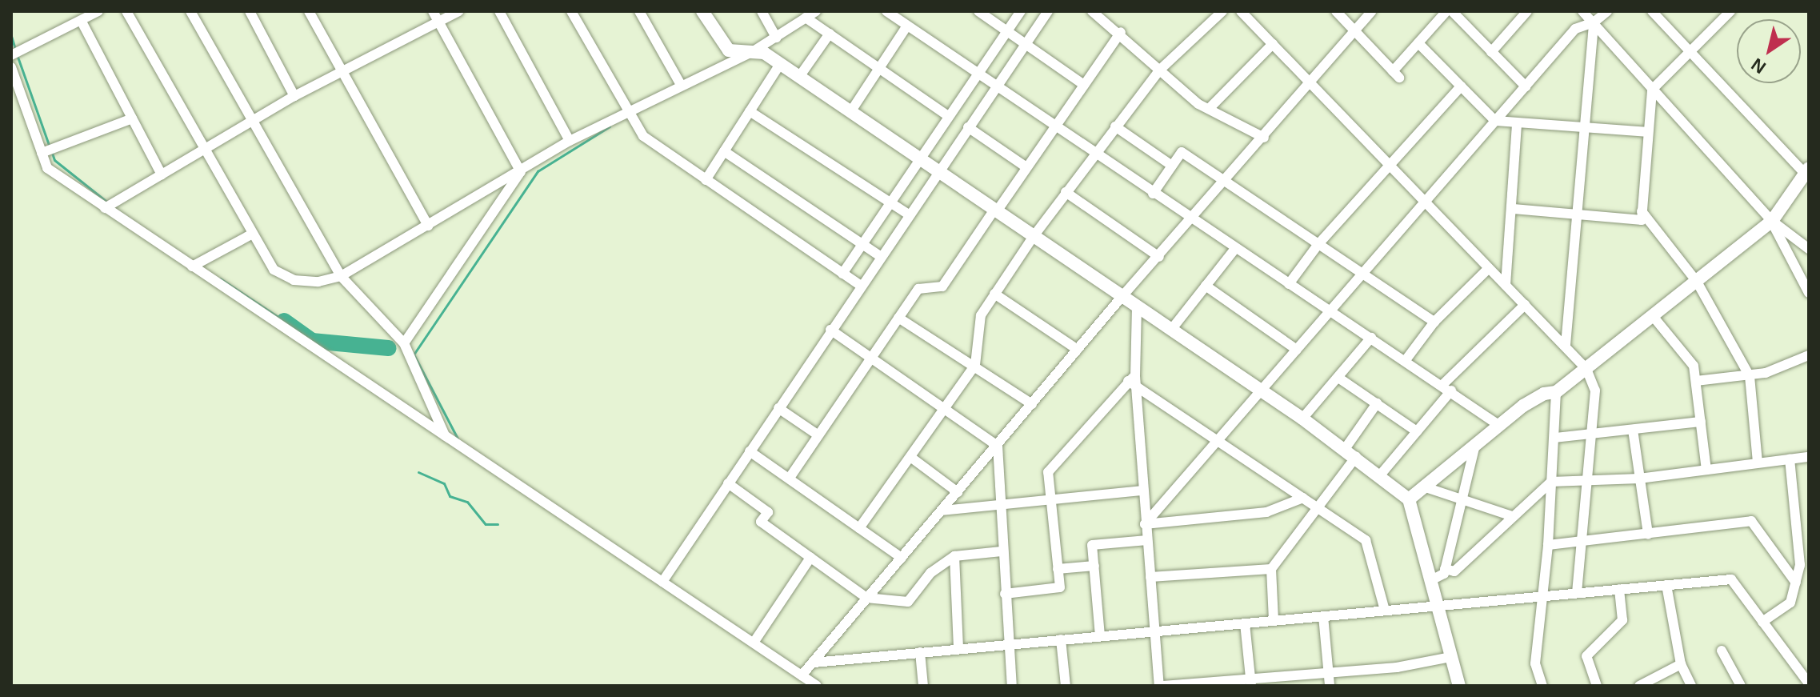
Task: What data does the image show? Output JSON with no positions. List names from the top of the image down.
{
  "north": "bottom left"
}
